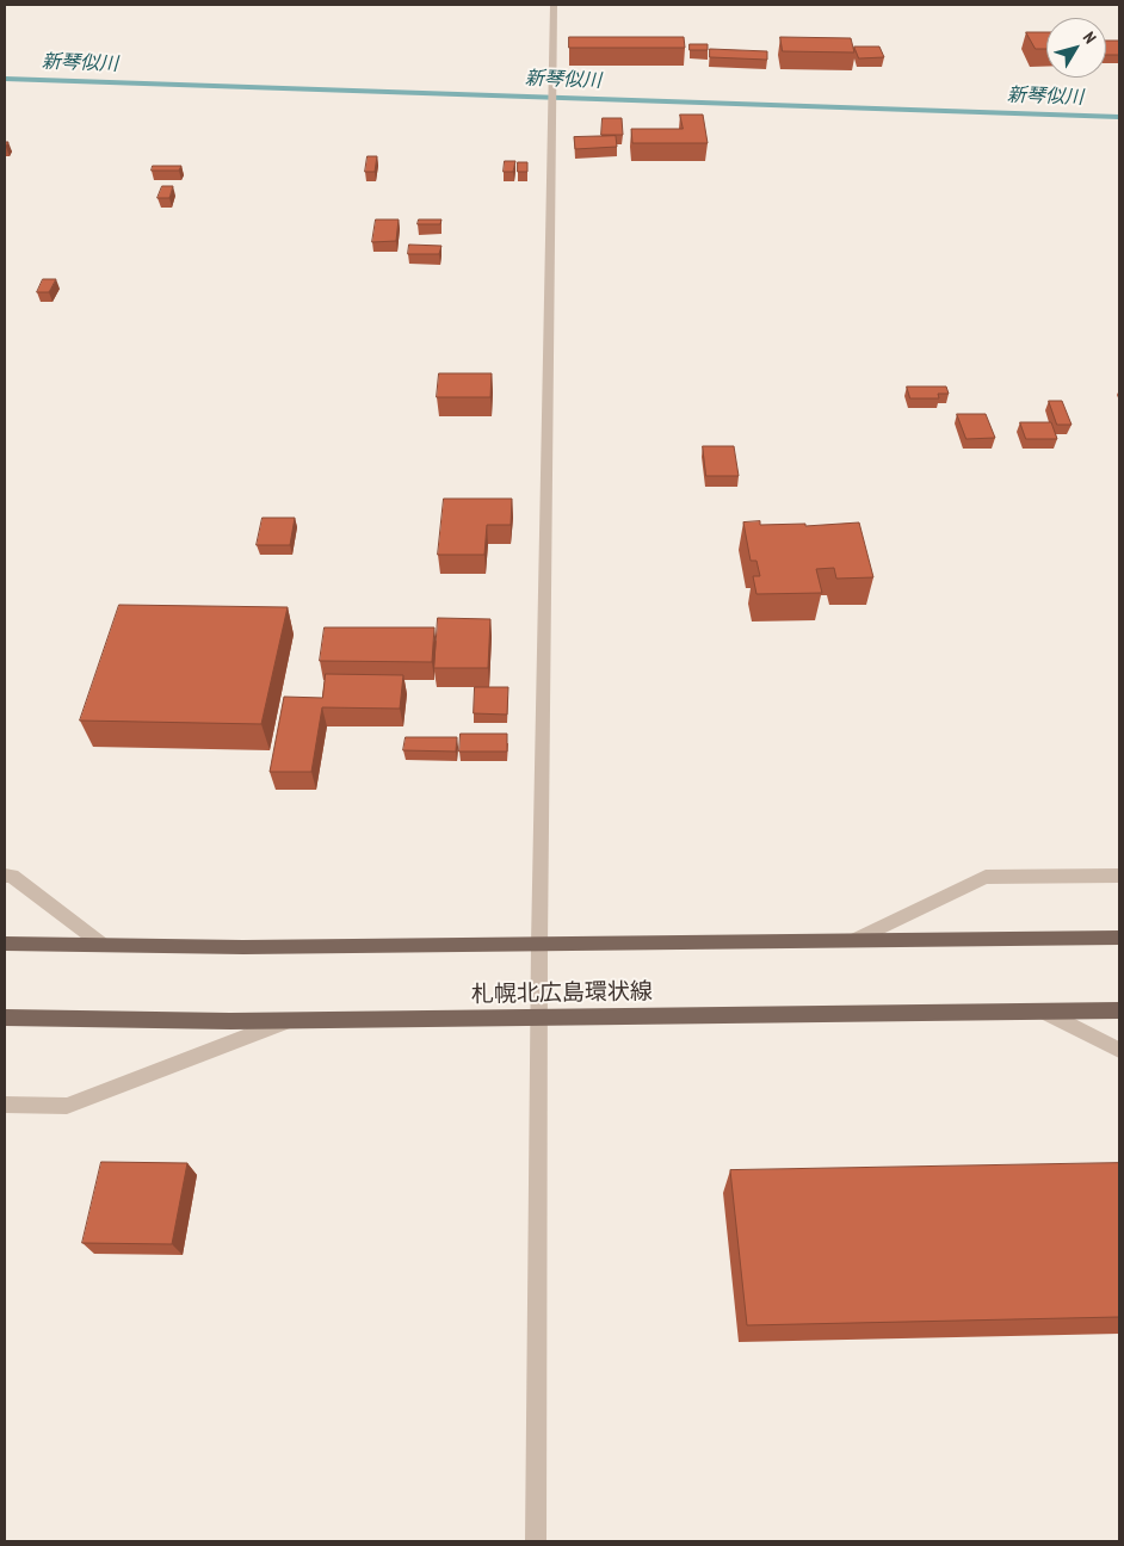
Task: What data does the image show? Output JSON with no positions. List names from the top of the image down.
{
  "streets": {
    "main road": ["札幌北広島環状線"]
  },
  "water": ["新琴似川"],
  "north": "top right"
}
